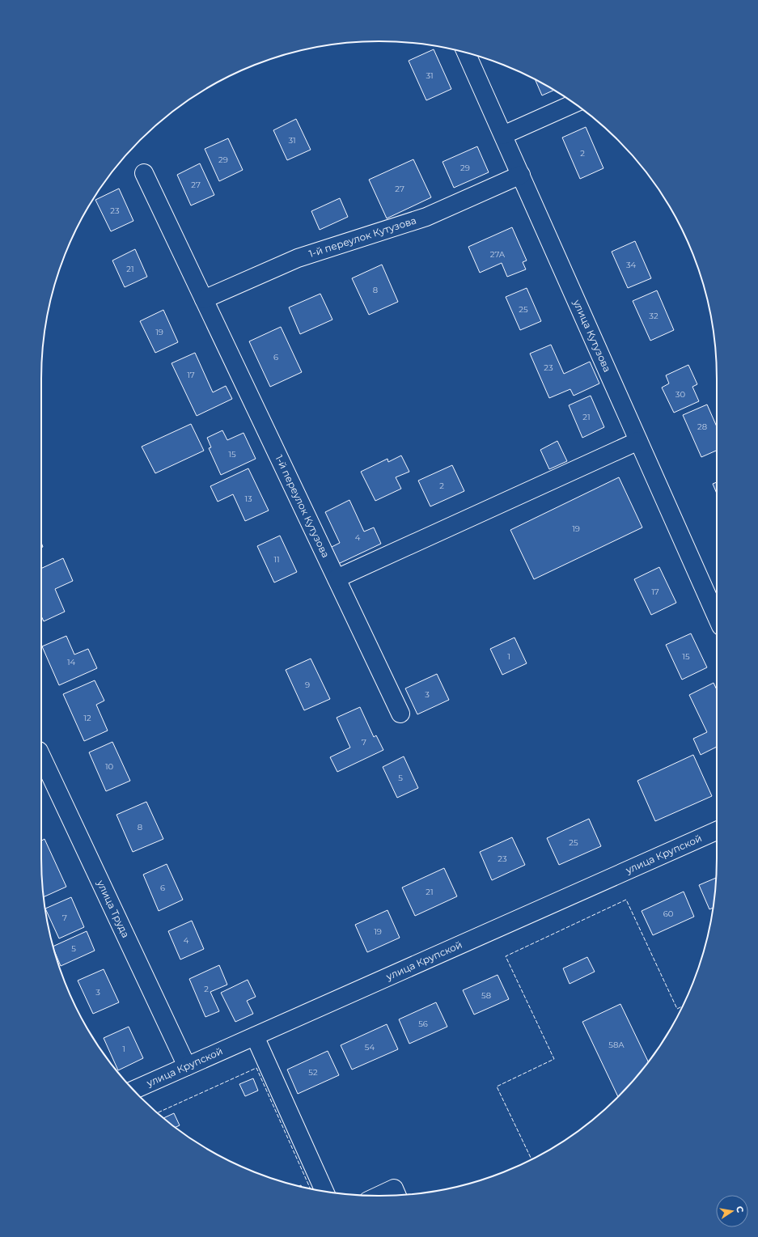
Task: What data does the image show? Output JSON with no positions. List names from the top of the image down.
{
  "streets": {
    "street": [
      "1-й переулок Кутузова",
      "улица Кутузова",
      "улица Крупской",
      "улица Труда"
    ]
  },
  "crossings": [
    ["1-й переулок Кутузова", "улица Кутузова"],
    ["улица Крупской", "улица Труда"]
  ],
  "house_numbers": [
    "31",
    "31",
    "2",
    "29",
    "29",
    "27",
    "27",
    "23",
    "27А",
    "34",
    "21",
    "8",
    "25",
    "32",
    "19",
    "6",
    "23",
    "17",
    "30",
    "21",
    "28",
    "15",
    "2",
    "13",
    "19",
    "4",
    "11",
    "17",
    "1",
    "15",
    "14",
    "9",
    "3",
    "12",
    "7",
    "10",
    "5",
    "8",
    "25",
    "23",
    "6",
    "21",
    "60",
    "7",
    "19",
    "4",
    "5",
    "2",
    "3",
    "58",
    "56",
    "58А",
    "54",
    "1",
    "52"
  ],
  "north": "right"
}
